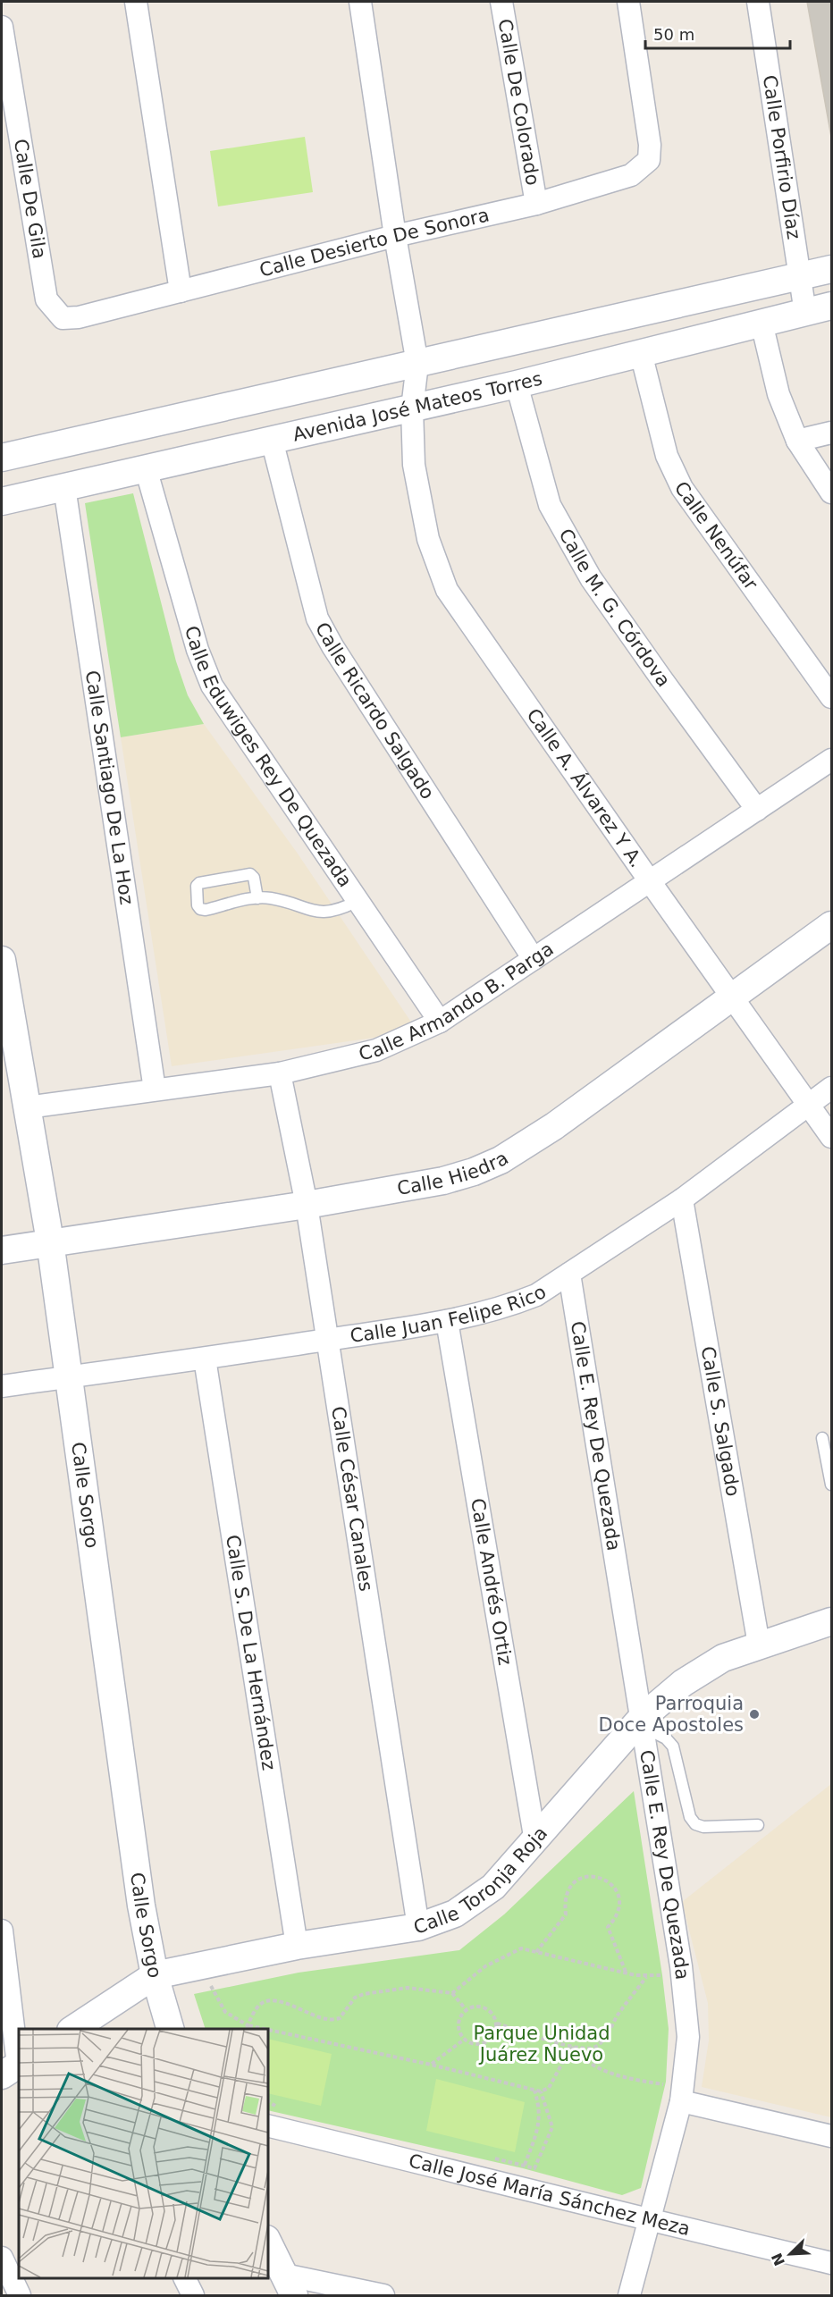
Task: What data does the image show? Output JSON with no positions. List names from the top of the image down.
{
  "streets": {
    "street": [
      "Calle De Colorado",
      "Calle Porfirio Díaz",
      "Calle De Gila",
      "Calle Desierto De Sonora",
      "Avenida José Mateos Torres",
      "Calle Nenúfar",
      "Calle M. G. Córdova",
      "Calle Ricardo Salgado",
      "Calle Eduwiges Rey De Quezada",
      "Calle A. Álvarez Y A.",
      "Calle Santiago De La Hoz",
      "Calle Armando B. Parga",
      "Calle Hiedra",
      "Calle Juan Felipe Rico",
      "Calle S. Salgado",
      "Calle E. Rey De Quezada",
      "Calle Sorgo",
      "Calle César Canales",
      "Calle Andrés Ortiz",
      "Calle S. De La Hernández",
      "Calle Toronja Roja",
      "Calle José María Sánchez Meza"
    ]
  },
  "crossings": [
    ["Calle De Colorado", "Calle Desierto De Sonora"],
    ["Calle Porfirio Díaz", "Avenida José Mateos Torres"],
    ["Calle De Gila", "Calle Desierto De Sonora"],
    ["Calle Desierto De Sonora", "Calle A. Álvarez Y A."],
    ["Avenida José Mateos Torres", "Calle Nenúfar"],
    ["Avenida José Mateos Torres", "Calle M. G. Córdova"],
    ["Avenida José Mateos Torres", "Calle Ricardo Salgado"],
    ["Avenida José Mateos Torres", "Calle Eduwiges Rey De Quezada"],
    ["Avenida José Mateos Torres", "Calle A. Álvarez Y A."],
    ["Avenida José Mateos Torres", "Calle Santiago De La Hoz"],
    ["Calle M. G. Córdova", "Calle Armando B. Parga"],
    ["Calle Ricardo Salgado", "Calle Armando B. Parga"],
    ["Calle Eduwiges Rey De Quezada", "Calle Armando B. Parga"],
    ["Calle A. Álvarez Y A.", "Calle Armando B. Parga"],
    ["Calle A. Álvarez Y A.", "Calle Hiedra"],
    ["Calle A. Álvarez Y A.", "Calle Juan Felipe Rico"],
    ["Calle Santiago De La Hoz", "Calle Armando B. Parga"],
    ["Calle Armando B. Parga", "Calle Sorgo"],
    ["Calle Armando B. Parga", "Calle César Canales"],
    ["Calle Hiedra", "Calle Sorgo"],
    ["Calle Hiedra", "Calle César Canales"],
    ["Calle Juan Felipe Rico", "Calle S. Salgado"],
    ["Calle Juan Felipe Rico", "Calle E. Rey De Quezada"],
    ["Calle Juan Felipe Rico", "Calle Sorgo"],
    ["Calle Juan Felipe Rico", "Calle César Canales"],
    ["Calle Juan Felipe Rico", "Calle Andrés Ortiz"],
    ["Calle Juan Felipe Rico", "Calle S. De La Hernández"],
    ["Calle S. Salgado", "Calle Toronja Roja"],
    ["Calle E. Rey De Quezada", "Calle Toronja Roja"],
    ["Calle E. Rey De Quezada", "Calle José María Sánchez Meza"],
    ["Calle Sorgo", "Calle Toronja Roja"],
    ["Calle César Canales", "Calle Toronja Roja"],
    ["Calle Andrés Ortiz", "Calle Toronja Roja"],
    ["Calle S. De La Hernández", "Calle Toronja Roja"]
  ],
  "parks": ["Parque Unidad Juárez Nuevo"],
  "places": ["Parroquia Doce Apostoles"],
  "scale_bar": "50 m",
  "north": "bottom left"
}
